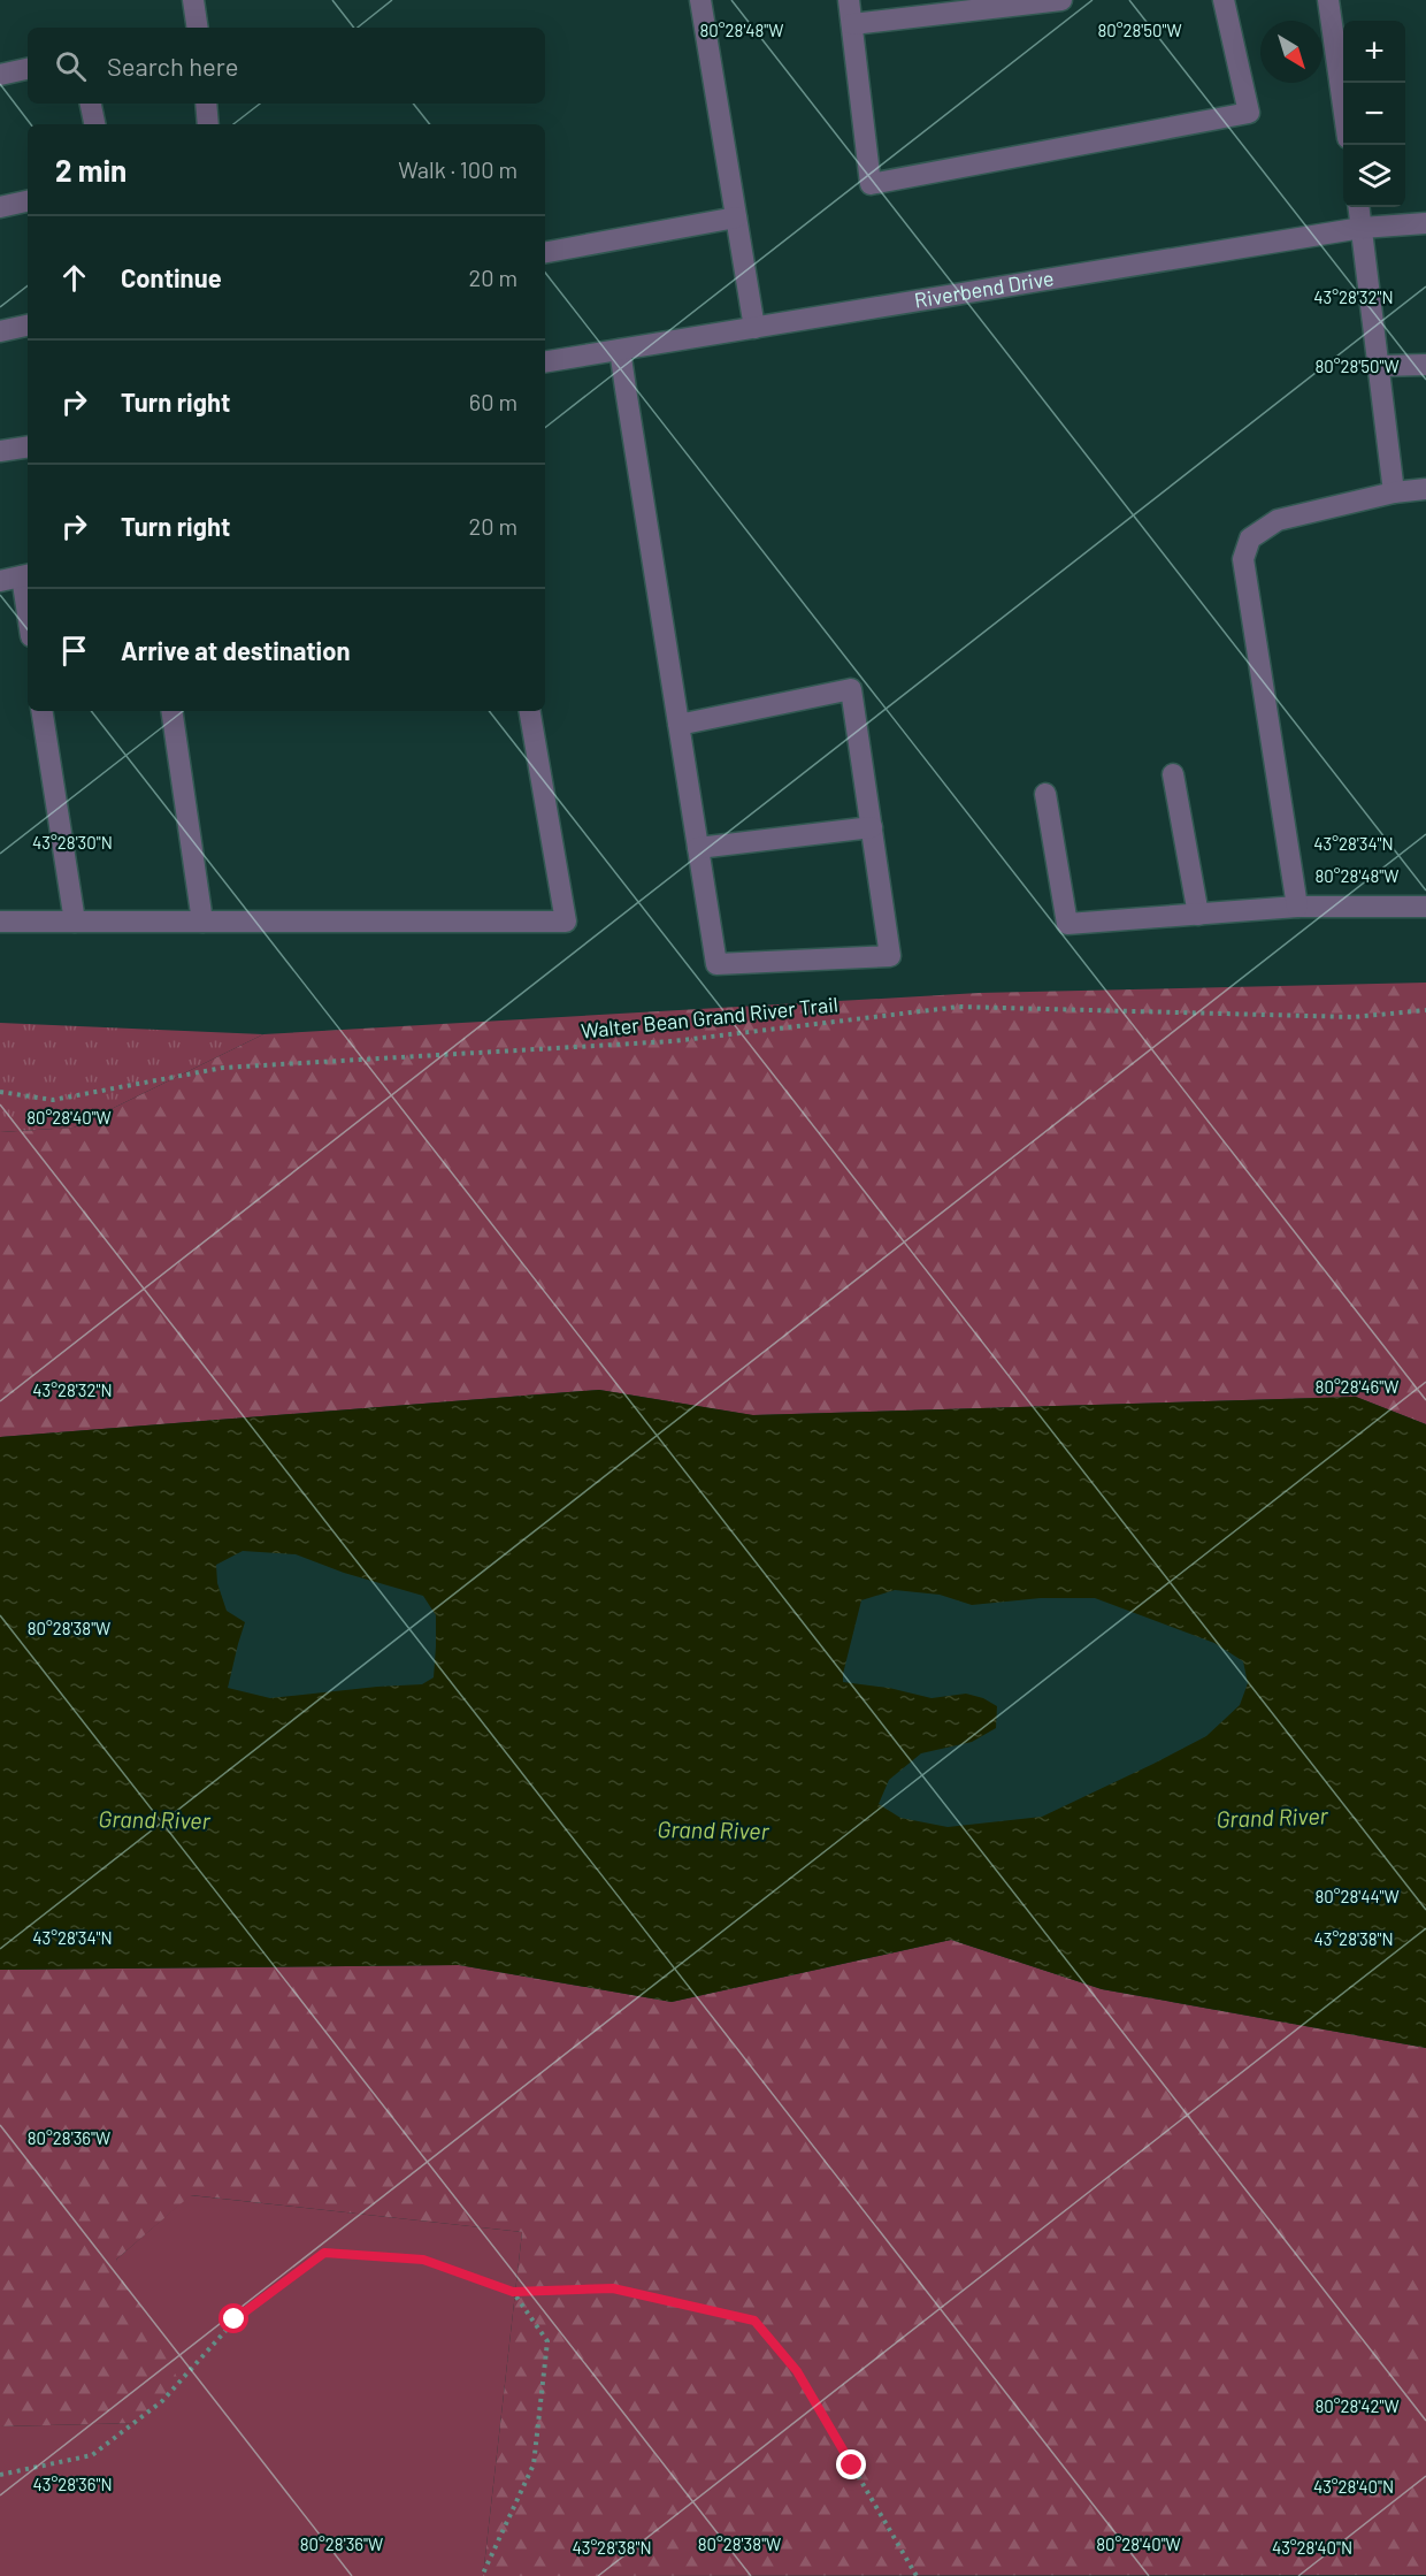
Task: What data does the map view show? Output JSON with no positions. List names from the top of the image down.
{
  "streets": {
    "street": ["Riverbend Drive"],
    "path": ["Walter Bean Grand River Trail"]
  },
  "water": ["Grand River"],
  "north": "bottom right",
  "page": {
    "map_buttons": ["+", "−"],
    "search": "Search here",
    "heading": ["2 min", "Walk · 100 m"],
    "list": [
      ["Continue", "20 m"],
      ["Turn right", "60 m"],
      ["Turn right", "20 m"],
      "Arrive at destination"
    ]
  },
  "coordinates": [
    "80°28'48\"W",
    "80°28'50\"W",
    "43°28'32\"N",
    "43°28'30\"N",
    "43°28'34\"N",
    "80°28'40\"W",
    "80°28'46\"W",
    "80°28'38\"W",
    "80°28'44\"W",
    "43°28'38\"N",
    "80°28'36\"W",
    "80°28'42\"W",
    "43°28'36\"N",
    "43°28'40\"N"
  ]
}
